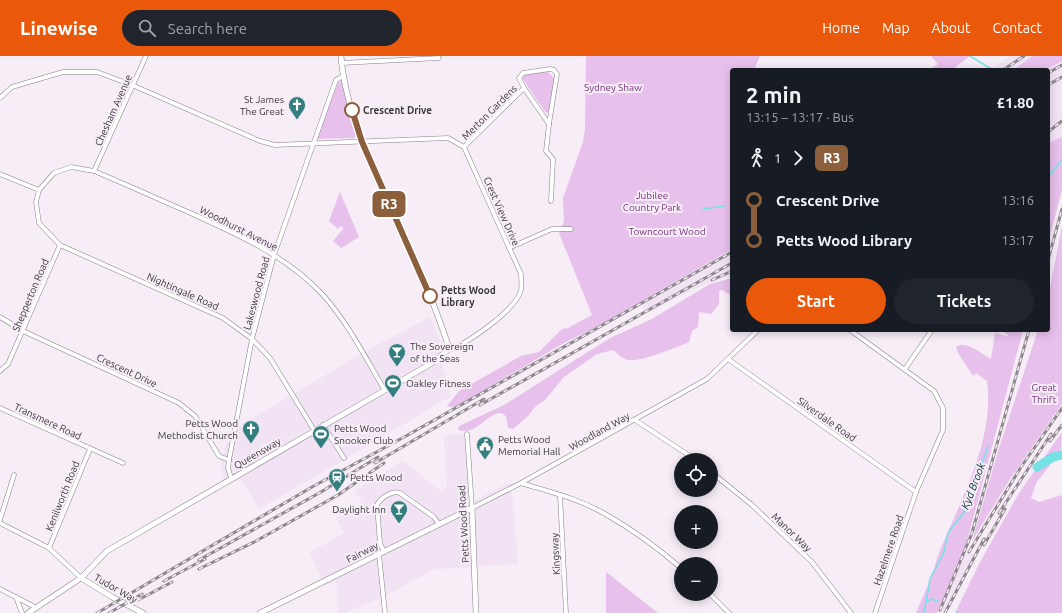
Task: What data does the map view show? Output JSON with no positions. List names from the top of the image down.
{
  "streets": {
    "street": [
      "Chesham Avenue",
      "Merton Gardens",
      "Crest View Drive",
      "Woodhurst Avenue",
      "Nightingale Road",
      "Lakeswood Road",
      "Shepperton Road",
      "Crescent Drive",
      "Silverdale Road",
      "Transmere Road",
      "Woodland Way",
      "Queensway",
      "Kenilworth Road",
      "Petts Wood Road",
      "Manor Way",
      "Hazelmere Road",
      "Fairway",
      "Kingsway",
      "Tudor Way"
    ]
  },
  "crossings": [
    ["Chesham Avenue", "Woodhurst Avenue"],
    ["Merton Gardens", "Crest View Drive"],
    ["Crest View Drive", "Queensway"],
    ["Woodhurst Avenue", "Nightingale Road"],
    ["Woodhurst Avenue", "Lakeswood Road"],
    ["Woodhurst Avenue", "Queensway"],
    ["Nightingale Road", "Lakeswood Road"],
    ["Nightingale Road", "Shepperton Road"],
    ["Nightingale Road", "Queensway"],
    ["Lakeswood Road", "Crescent Drive"],
    ["Lakeswood Road", "Queensway"],
    ["Shepperton Road", "Crescent Drive"],
    ["Silverdale Road", "Woodland Way"],
    ["Silverdale Road", "Hazelmere Road"],
    ["Transmere Road", "Kenilworth Road"],
    ["Woodland Way", "Petts Wood Road"],
    ["Woodland Way", "Fairway"],
    ["Queensway", "Tudor Way"],
    ["Petts Wood Road", "Fairway"]
  ],
  "water": ["Kyd Brook"],
  "parks": [
    "Sydney Shaw",
    "Jubilee Country Park",
    "Towncourt Wood",
    "Great Thrift"
  ],
  "places": {
    "other": ["Crescent Drive", "Petts Wood Library"],
    "church": ["St James The Great", "Petts Wood Methodist Church"],
    "bar": ["The Sovereign of the Seas", "Daylight Inn"],
    "sports": ["Oakley Fitness", "Petts Wood Snooker Club"],
    "public building": ["Petts Wood Memorial Hall"],
    "station": ["Petts Wood"]
  },
  "lines": ["bus line R3"],
  "page": {
    "header": "Linewise",
    "search": "Search here",
    "nav": [
      "Home",
      "Map",
      "About",
      "Contact"
    ],
    "on_map": "R3",
    "heading": ["2 min", "13:15 – 13:17 · Bus", "£1.80"],
    "legs": ["1", "R3"],
    "list": [
      {
        "name": "Crescent Drive",
        "value": "13:16"
      },
      {
        "name": "Petts Wood Library",
        "value": "13:17"
      }
    ],
    "buttons": ["Start", "Tickets"],
    "map_buttons": ["+", "−"]
  }
}
